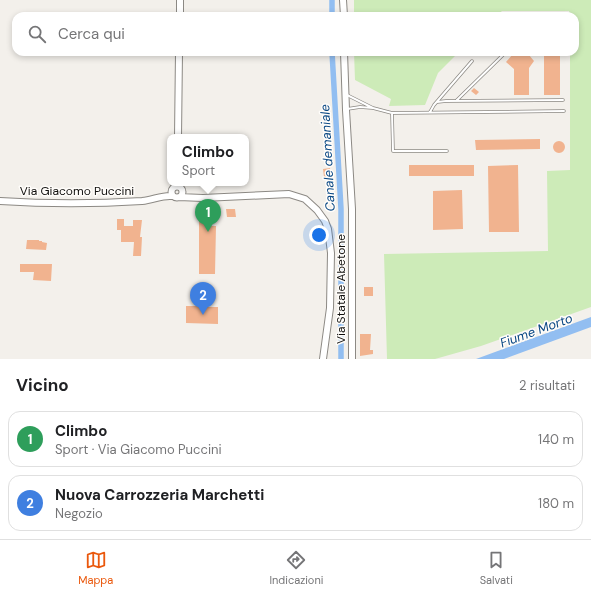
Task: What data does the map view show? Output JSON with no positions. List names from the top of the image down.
{
  "streets": {
    "street": ["Via Giacomo Puccini", "Via Statale Abetone"]
  },
  "water": ["Canale demaniale", "Fiume Morto"],
  "page": {
    "search": "Cerca qui",
    "popup": ["Climbo", "Sport"],
    "pins": ["1", "2"],
    "heading": ["Vicino", "2 risultati"],
    "list": [
      {
        "mark": "1",
        "name": "Climbo",
        "note": "Sport · Via Giacomo Puccini",
        "value": "140 m"
      },
      {
        "mark": "2",
        "name": "Nuova Carrozzeria Marchetti",
        "note": "Negozio",
        "value": "180 m"
      }
    ],
    "nav": ["Mappa", "Indicazioni", "Salvati"]
  }
}
